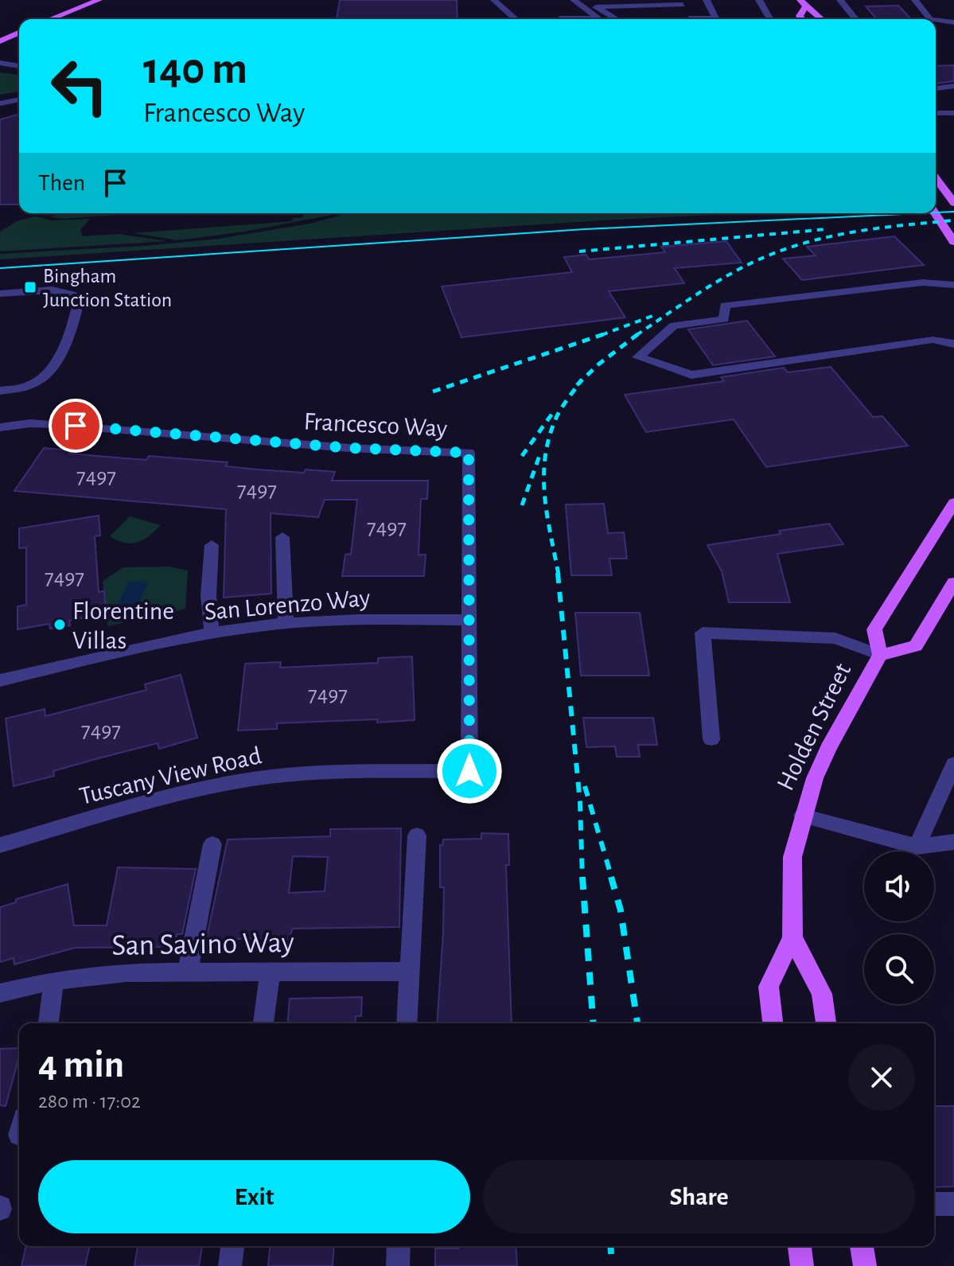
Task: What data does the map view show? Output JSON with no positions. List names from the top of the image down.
{
  "streets": {
    "main road": ["Holden Street"],
    "street": [
      "Francesco Way",
      "San Lorenzo Way",
      "Tuscany View Road",
      "San Savino Way"
    ]
  },
  "crossings": [
    ["Francesco Way", "San Lorenzo Way"],
    ["Francesco Way", "Tuscany View Road"]
  ],
  "places": {
    "transit": ["Bingham Junction Station"],
    "other": ["Florentine Villas"]
  },
  "house_numbers": [
    "7497",
    "7497",
    "7497",
    "7497",
    "7497",
    "7497"
  ],
  "page": {
    "turn": ["140 m", "Francesco Way"],
    "then": "Then",
    "heading": ["4 min", "280 m · 17:02"],
    "buttons": ["Exit", "Share"]
  }
}
